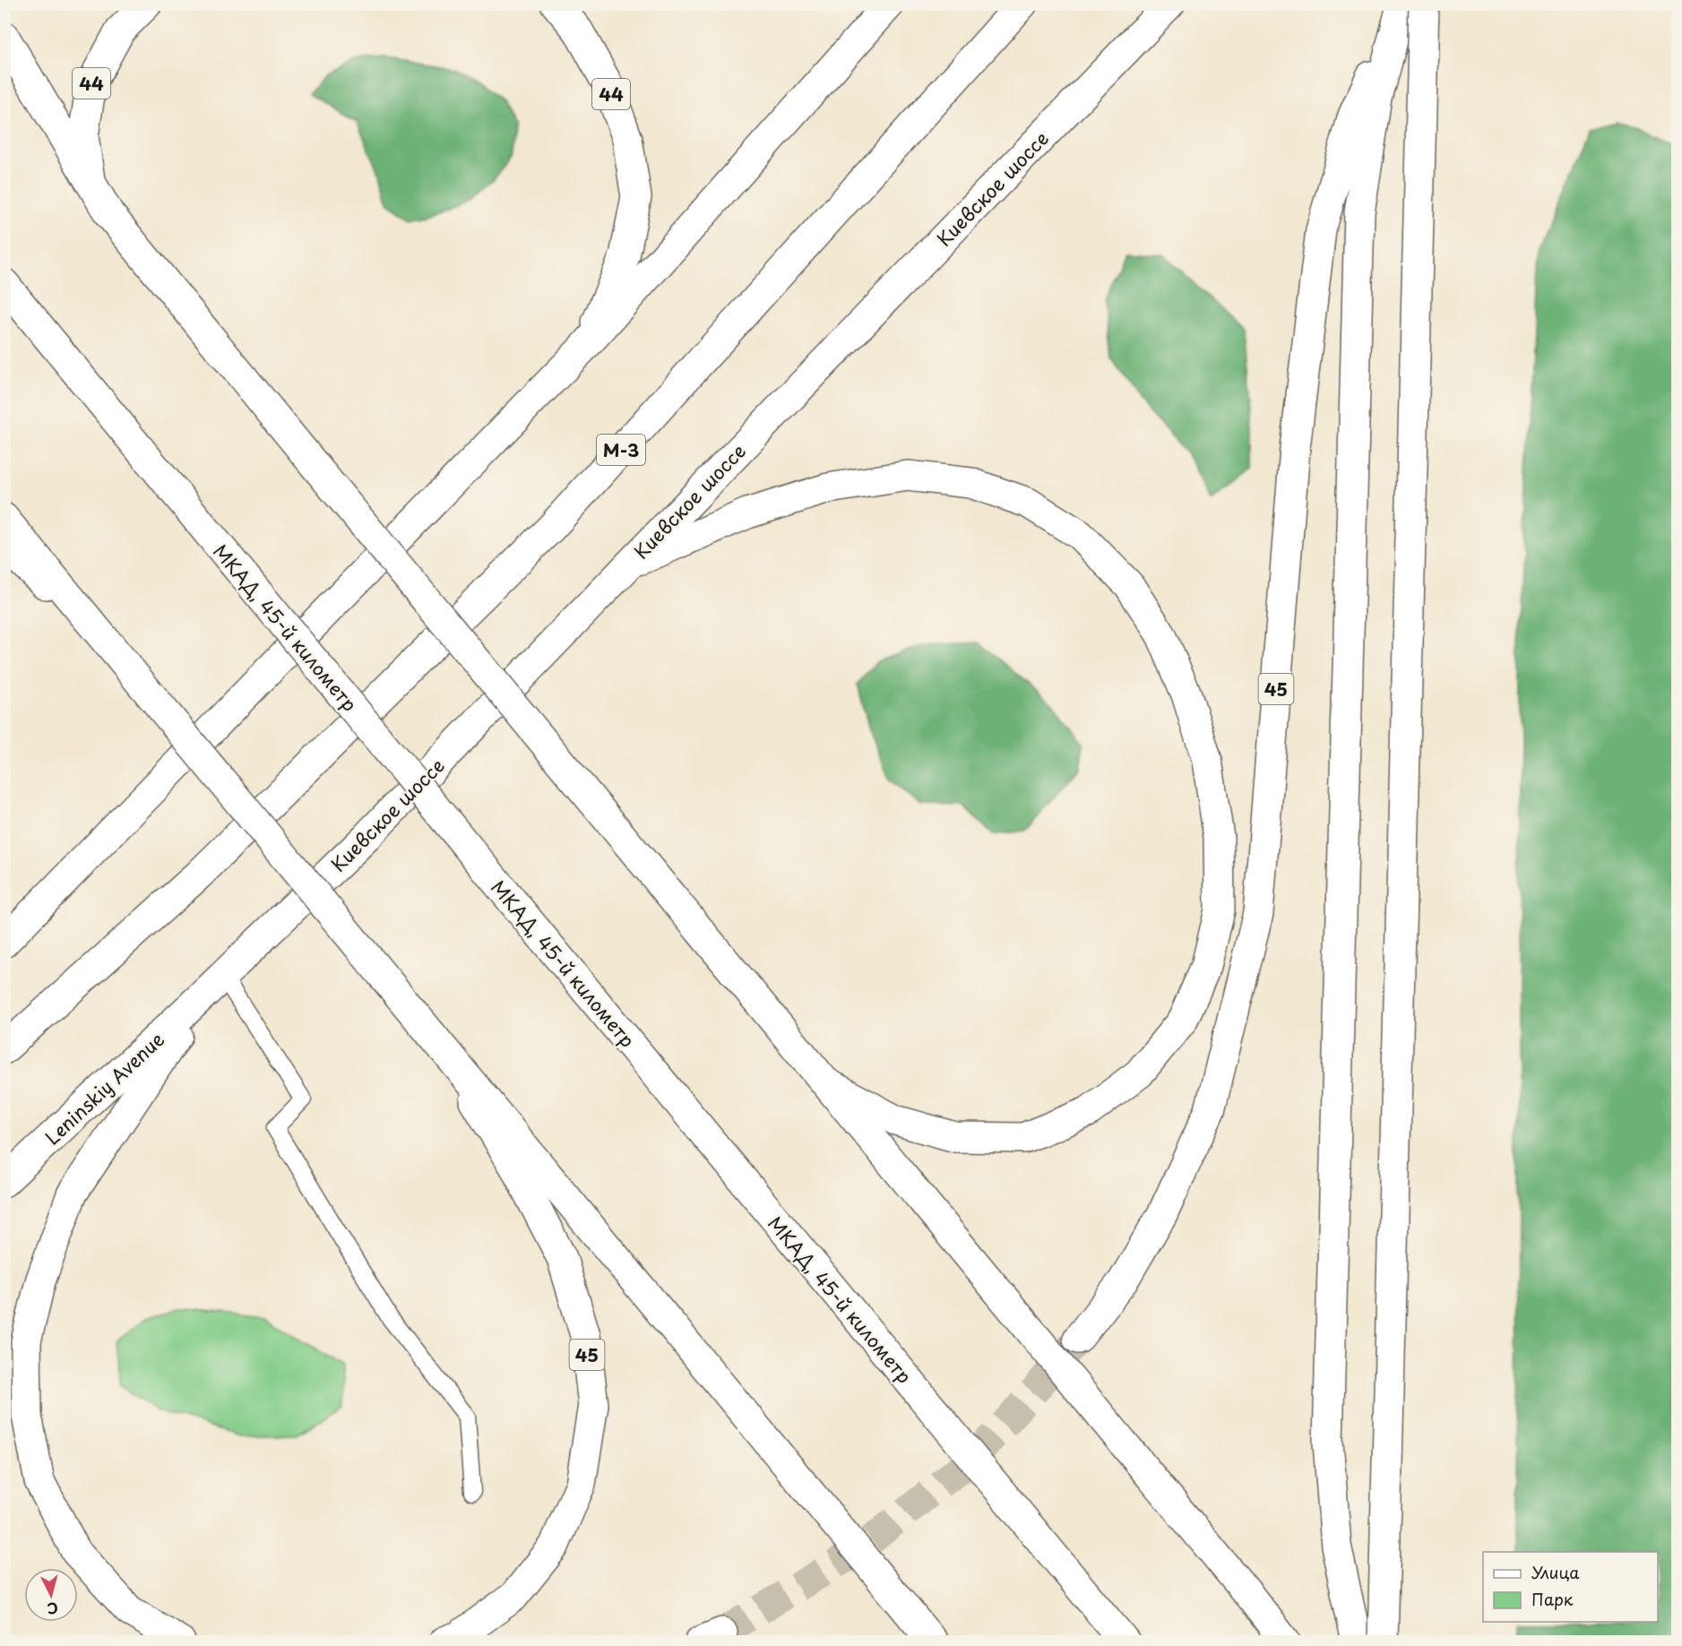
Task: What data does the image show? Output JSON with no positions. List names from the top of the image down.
{
  "streets": {
    "main road": [
      "44",
      "Киевское шоссе",
      "М-3",
      "МКАД, 45-й километр",
      "45",
      "Leninskiy Avenue"
    ]
  },
  "crossings": [
    ["Киевское шоссе", "Leninskiy Avenue"]
  ],
  "legend": ["Улица", "Парк"],
  "north": "bottom"
}
